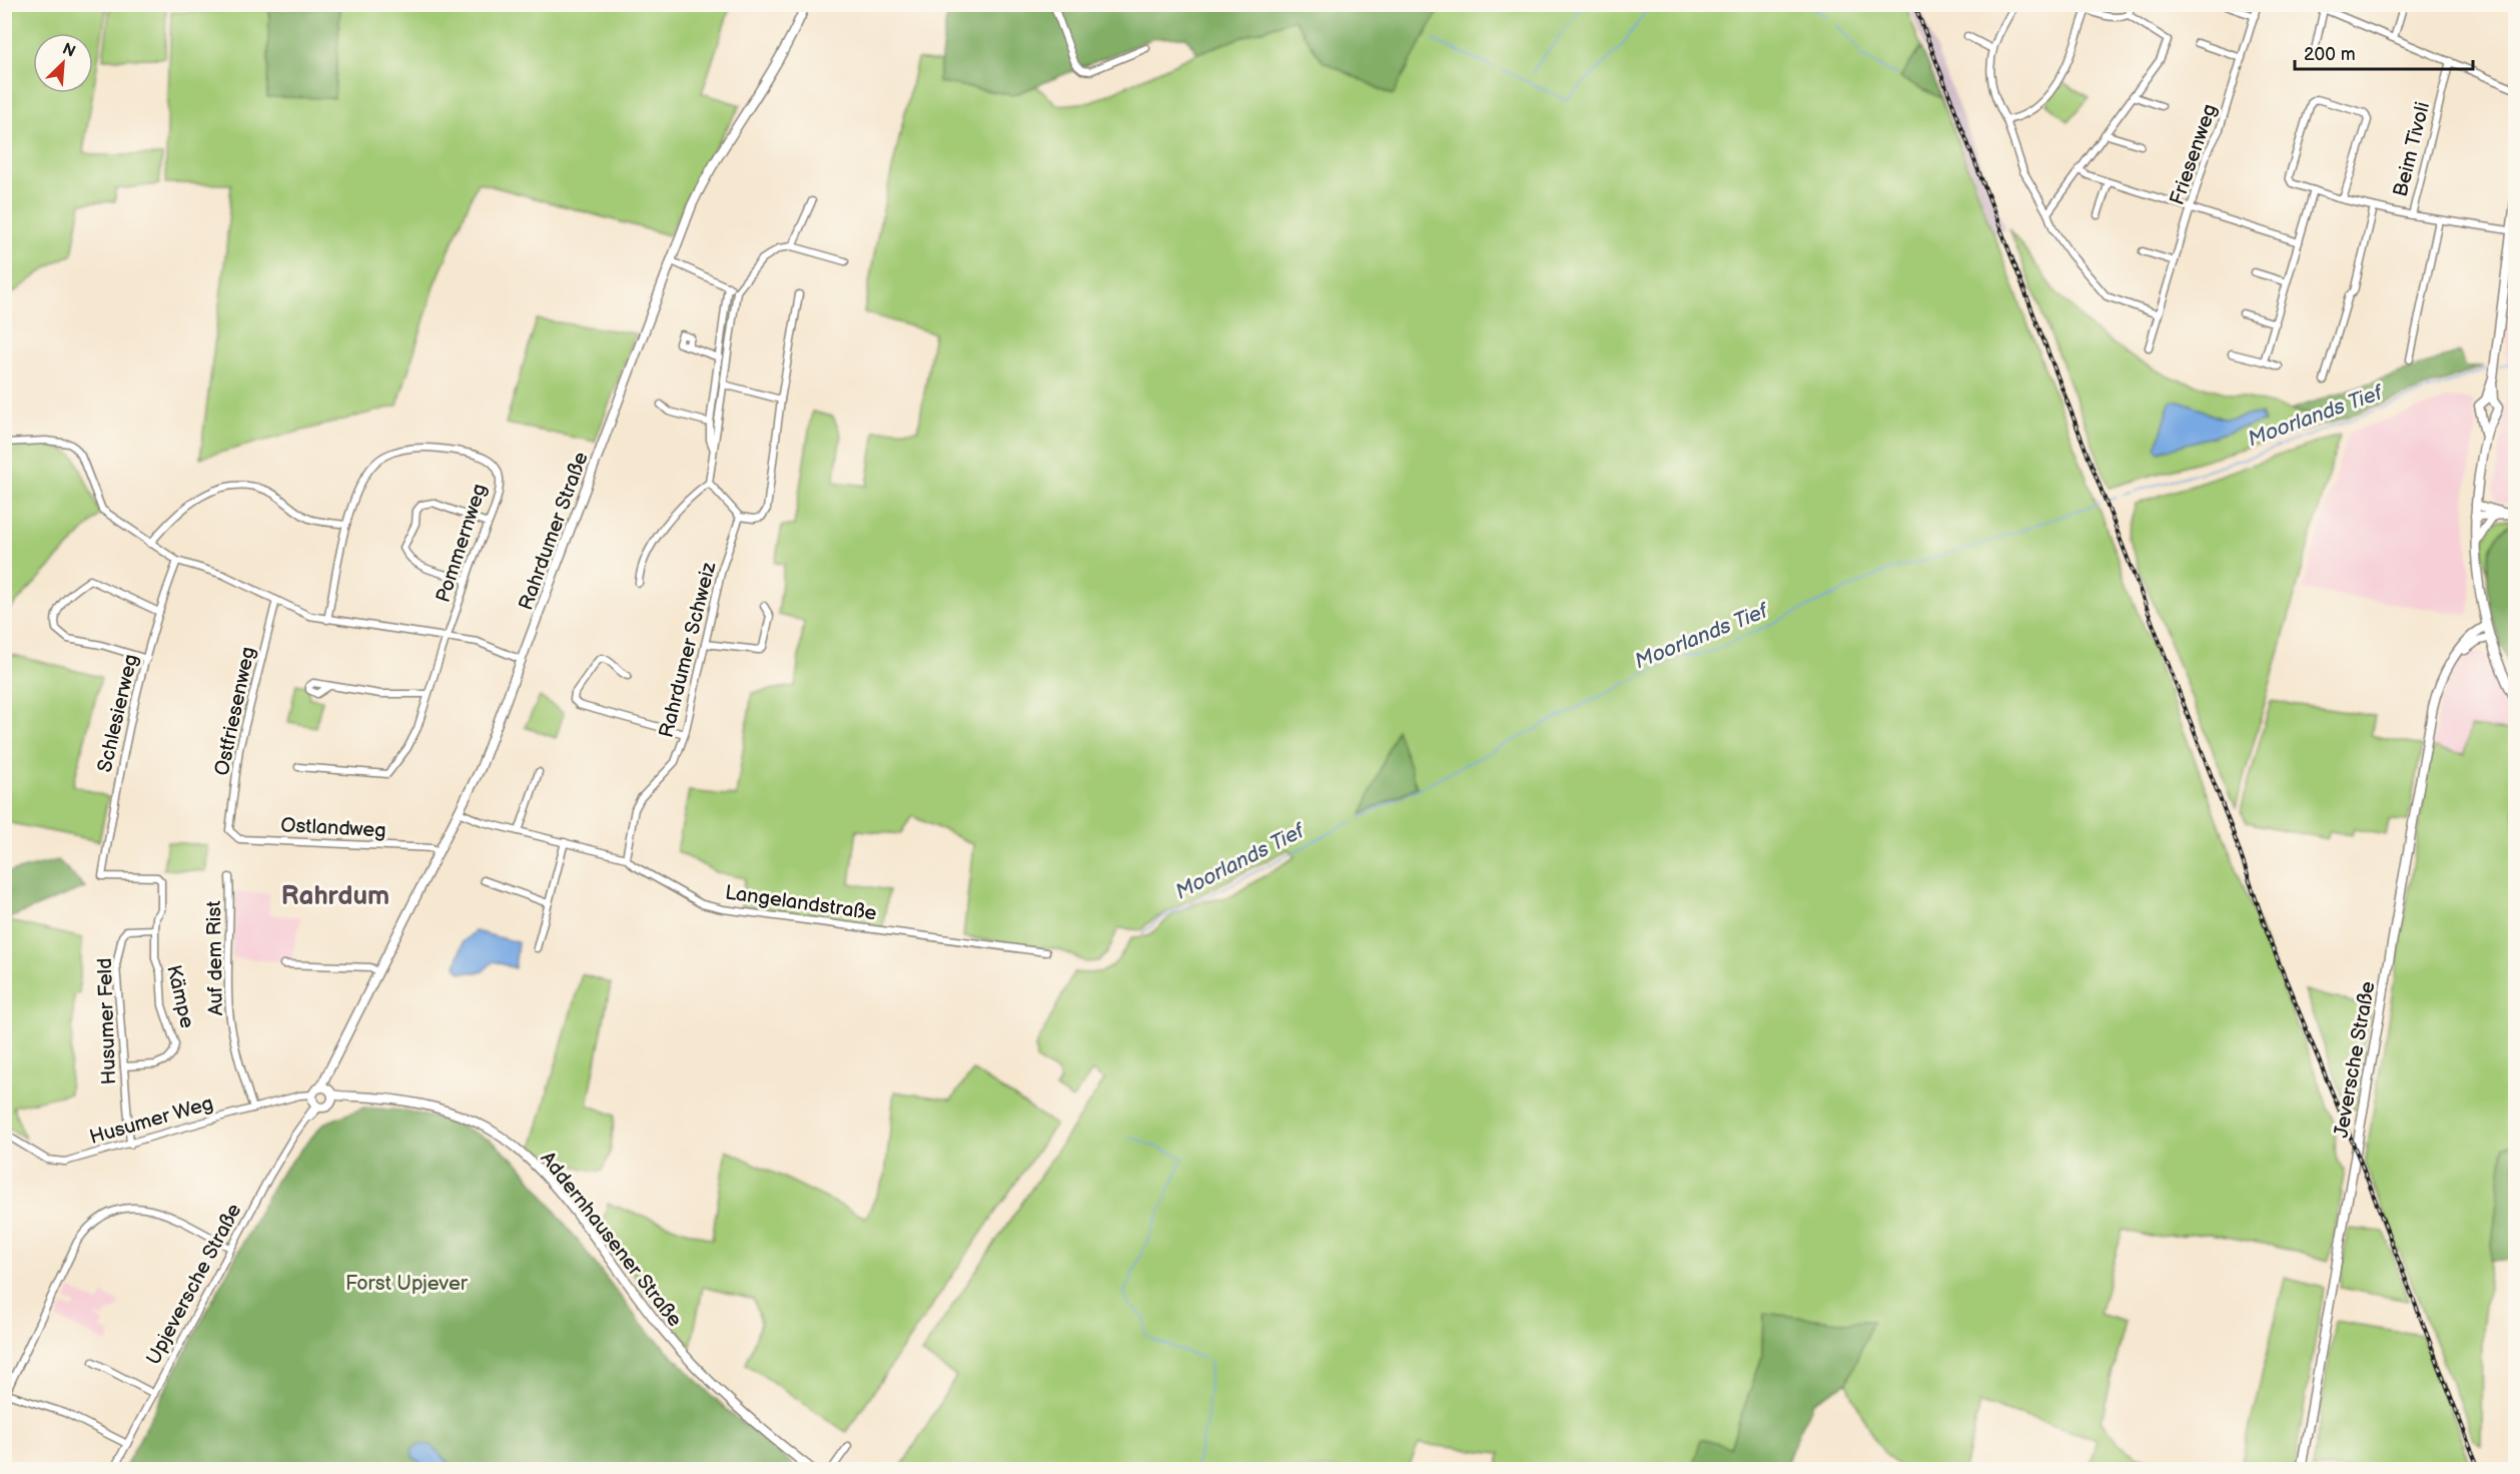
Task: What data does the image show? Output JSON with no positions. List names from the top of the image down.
{
  "streets": {
    "street": [
      "Beim Tivoli",
      "Friesenweg",
      "Rahrdumer Straße",
      "Pommernweg",
      "Rahrdumer Schweiz",
      "Ostfriesenweg",
      "Schlesierweg",
      "Ostlandweg",
      "Langelandstraße",
      "Auf dem Rist",
      "Kämpe",
      "Husumer Feld",
      "Jeversche Straße",
      "Husumer Weg",
      "Addernhausener Straße",
      "Upjeversche Straße"
    ]
  },
  "crossings": [
    ["Rahrdumer Straße", "Ostlandweg"],
    ["Rahrdumer Straße", "Langelandstraße"],
    ["Rahrdumer Straße", "Addernhausener Straße"],
    ["Rahrdumer Schweiz", "Langelandstraße"],
    ["Ostfriesenweg", "Ostlandweg"],
    ["Schlesierweg", "Kämpe"],
    ["Schlesierweg", "Husumer Feld"],
    ["Auf dem Rist", "Husumer Weg"],
    ["Kämpe", "Husumer Feld"],
    ["Husumer Feld", "Husumer Weg"],
    ["Addernhausener Straße", "Upjeversche Straße"]
  ],
  "districts": ["Rahrdum"],
  "water": ["Moorlands Tief"],
  "parks": ["Forst Upjever"],
  "scale_bar": "200 m",
  "north": "top right"
}
